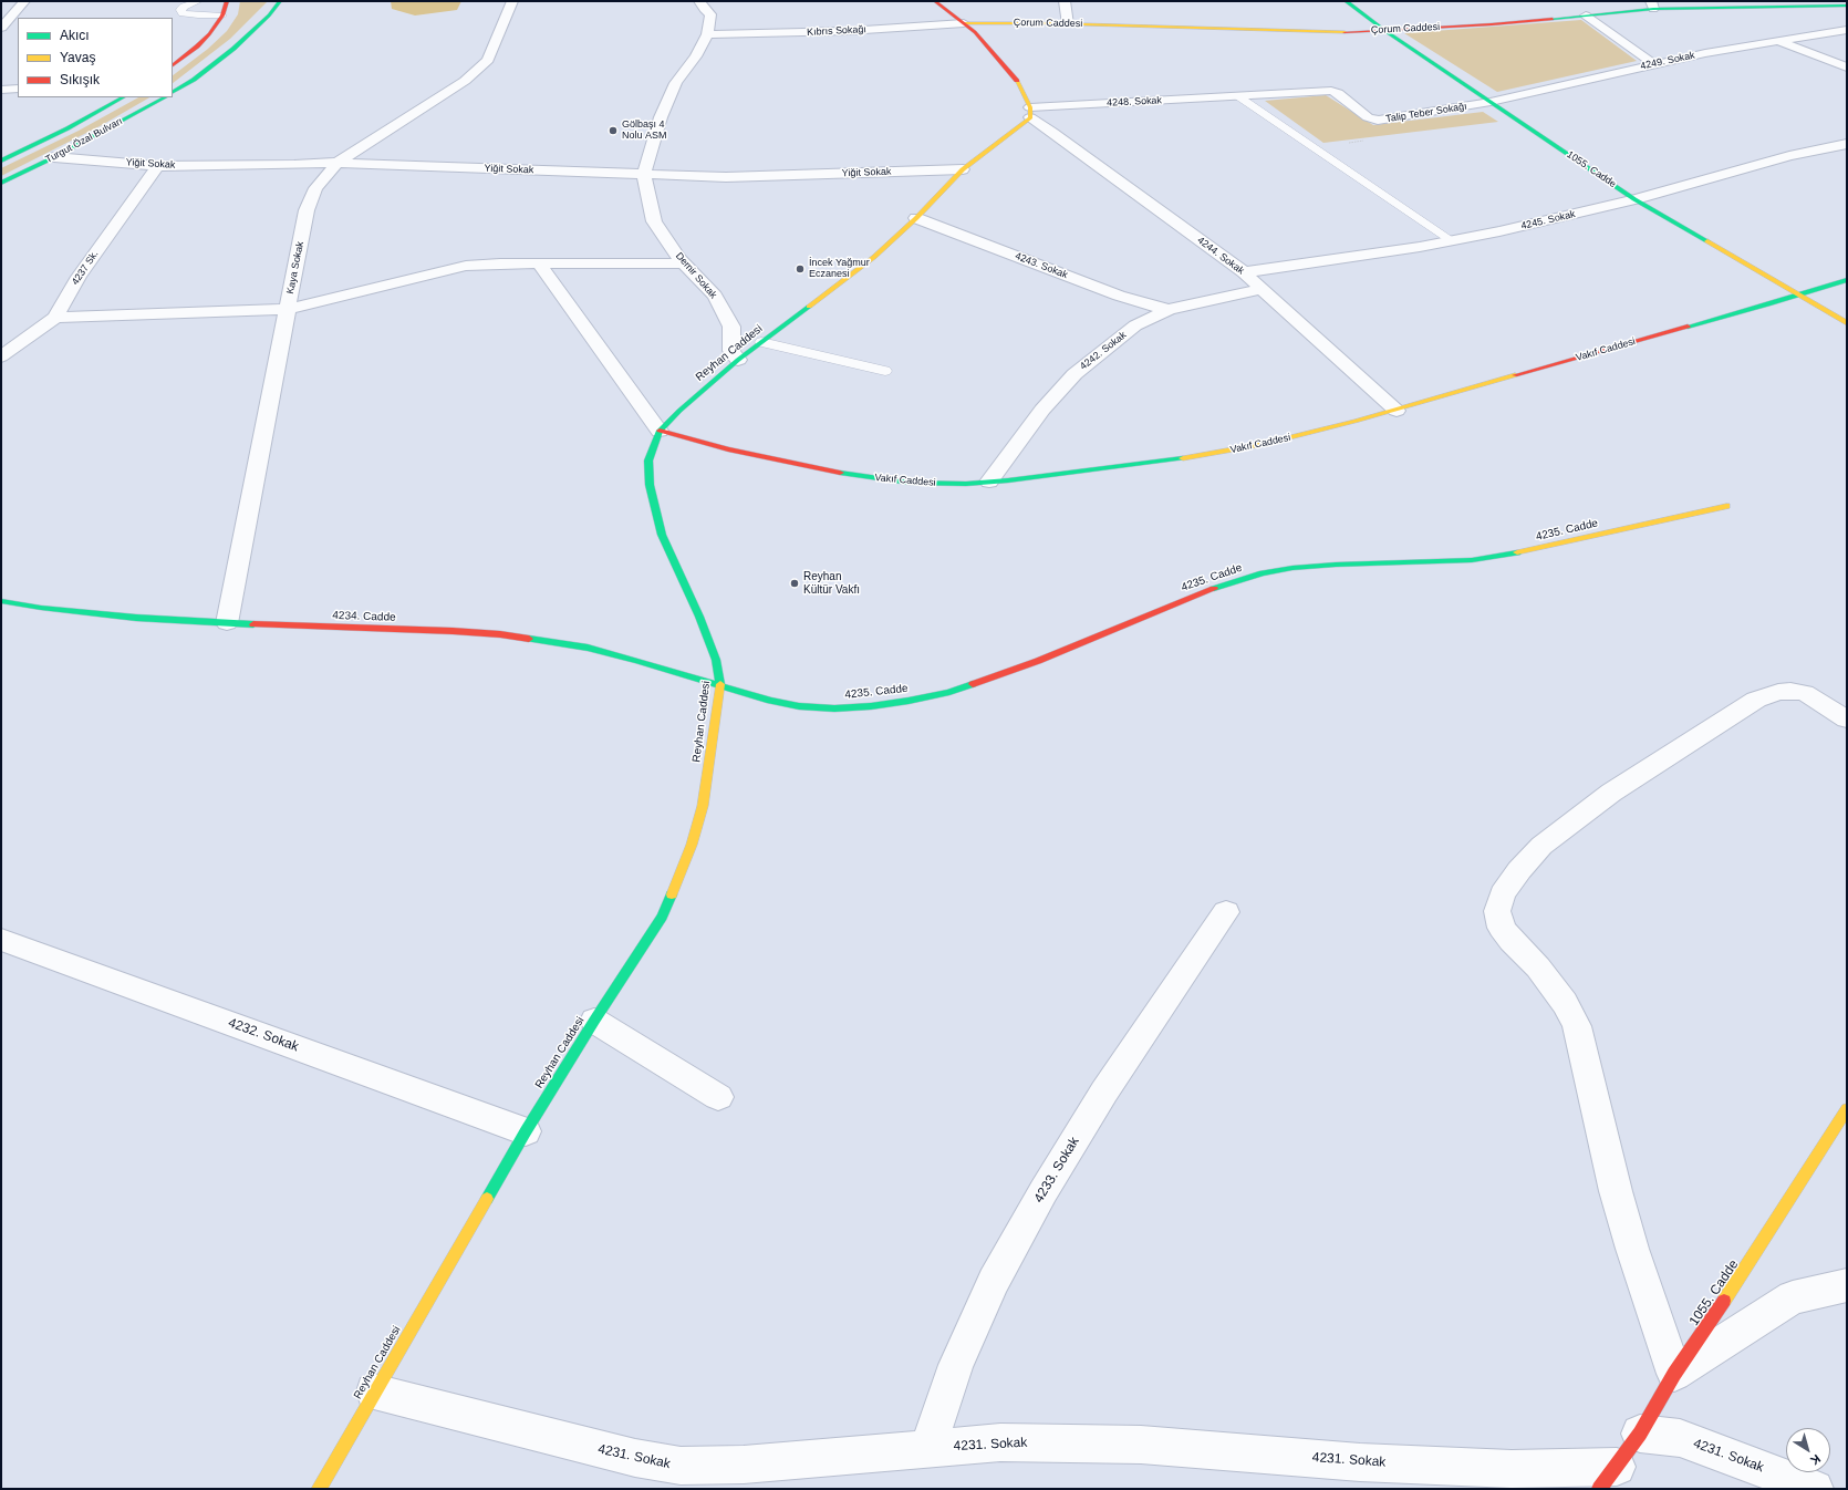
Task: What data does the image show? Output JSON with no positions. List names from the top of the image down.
{
  "streets": {
    "street": [
      "Çorum Caddesi",
      "Kıbrıs Sokağı",
      "4249. Sokak",
      "4248. Sokak",
      "Talip Teber Sokağı",
      "Turgut Özal Bulvarı",
      "Yiğit Sokak",
      "1055. Cadde",
      "4245. Sokak",
      "4244. Sokak",
      "4243. Sokak",
      "4237 Sk.",
      "Kaya Sokak",
      "Demir Sokak",
      "Vakıf Caddesi",
      "4242. Sokak",
      "Reyhan Caddesi",
      "4235. Cadde",
      "4234. Cadde",
      "4232. Sokak",
      "4233. Sokak",
      "4231. Sokak"
    ]
  },
  "crossings": [
    ["Çorum Caddesi", "Kıbrıs Sokağı"],
    ["Çorum Caddesi", "1055. Cadde"],
    ["Kıbrıs Sokağı", "Demir Sokak"],
    ["4249. Sokak", "Talip Teber Sokağı"],
    ["4249. Sokak", "1055. Cadde"],
    ["4248. Sokak", "Talip Teber Sokağı"],
    ["4248. Sokak", "4244. Sokak"],
    ["4248. Sokak", "Reyhan Caddesi"],
    ["Talip Teber Sokağı", "1055. Cadde"],
    ["Turgut Özal Bulvarı", "Yiğit Sokak"],
    ["Yiğit Sokak", "4237 Sk."],
    ["Yiğit Sokak", "Kaya Sokak"],
    ["Yiğit Sokak", "Demir Sokak"],
    ["Yiğit Sokak", "Reyhan Caddesi"],
    ["1055. Cadde", "4245. Sokak"],
    ["1055. Cadde", "Vakıf Caddesi"],
    ["1055. Cadde", "4231. Sokak"],
    ["4245. Sokak", "4244. Sokak"],
    ["4244. Sokak", "Vakıf Caddesi"],
    ["4244. Sokak", "4242. Sokak"],
    ["4244. Sokak", "Reyhan Caddesi"],
    ["4243. Sokak", "4242. Sokak"],
    ["4243. Sokak", "Reyhan Caddesi"],
    ["Kaya Sokak", "4234. Cadde"],
    ["Demir Sokak", "Reyhan Caddesi"],
    ["Vakıf Caddesi", "4242. Sokak"],
    ["Vakıf Caddesi", "Reyhan Caddesi"],
    ["Reyhan Caddesi", "4235. Cadde"],
    ["Reyhan Caddesi", "4234. Cadde"],
    ["Reyhan Caddesi", "4232. Sokak"],
    ["Reyhan Caddesi", "4231. Sokak"],
    ["4235. Cadde", "4234. Cadde"],
    ["4233. Sokak", "4231. Sokak"]
  ],
  "places": ["Gölbaşı 4 Nolu ASM", "İncek Yağmur Eczanesi", "Reyhan Kültür Vakfı"],
  "legend": ["Akıcı", "Yavaş", "Sıkışık"],
  "north": "bottom right"
}
